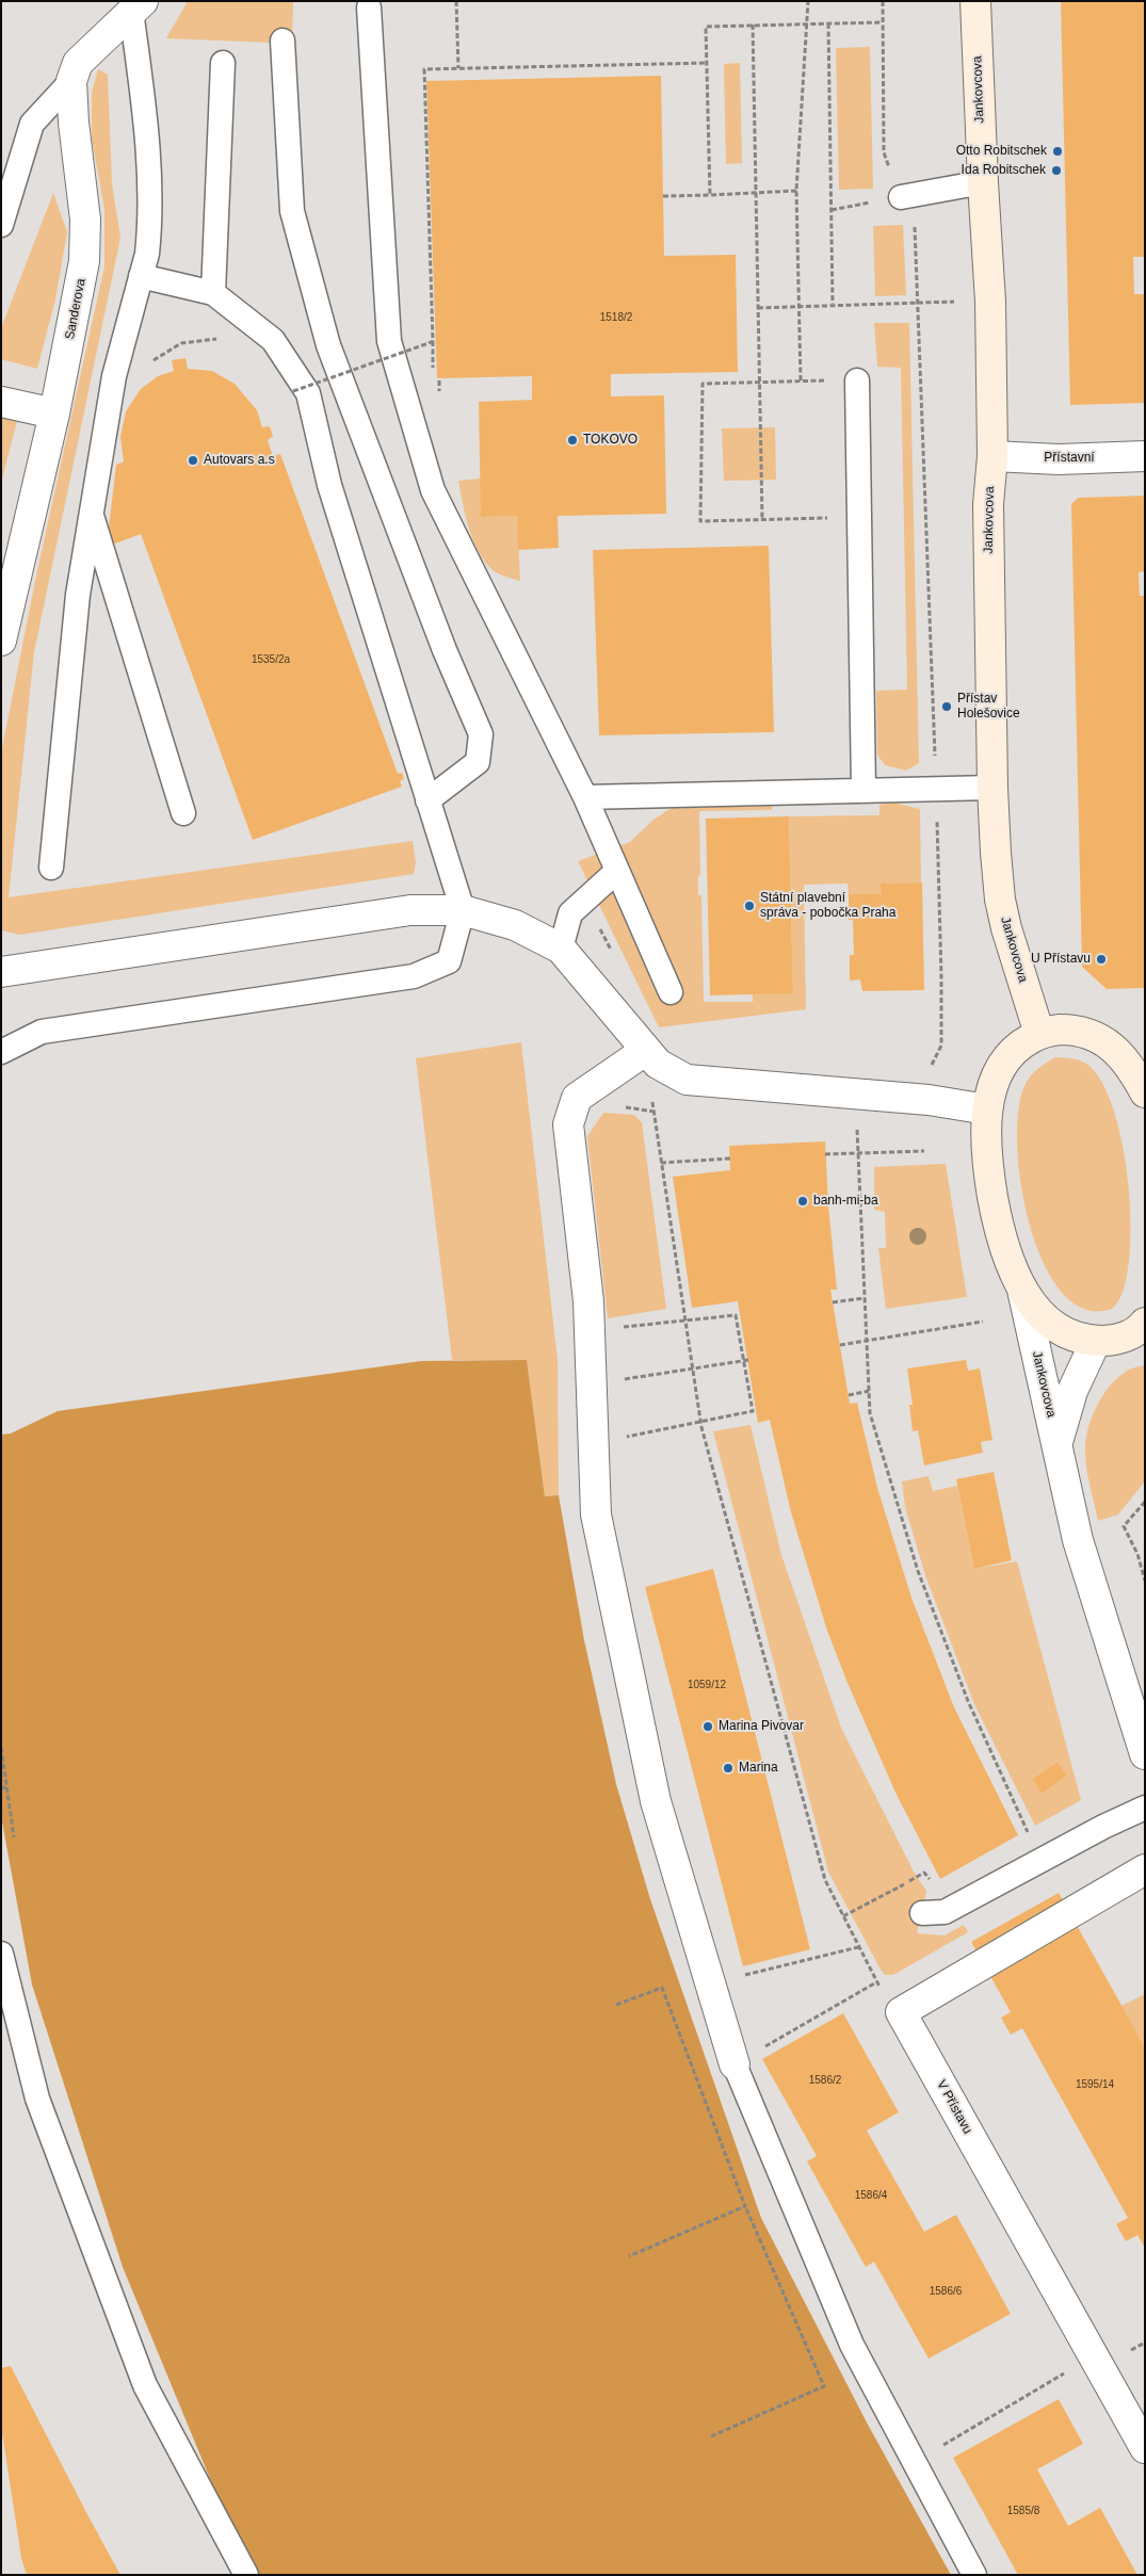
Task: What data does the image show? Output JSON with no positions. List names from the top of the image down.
{
  "streets": {
    "main road": ["Jankovcova"],
    "street": ["Sanderova", "Přístavní", "V Přístavu"]
  },
  "crossings": [
    ["Jankovcova", "Přístavní"]
  ],
  "places": [
    "Otto Robitschek",
    "Ida Robitschek",
    "TOKOVO",
    "Autovars a.s",
    "Přístav Holešovice",
    "Státní plavební správa - pobočka Praha",
    "U Přístavu",
    "banh-mi-ba",
    "Marina Pivovar",
    "Marina"
  ],
  "house_numbers": [
    "1518/2",
    "1535/2a",
    "1059/12",
    "1586/2",
    "1595/14",
    "1586/4",
    "1586/6",
    "1585/8"
  ]
}
